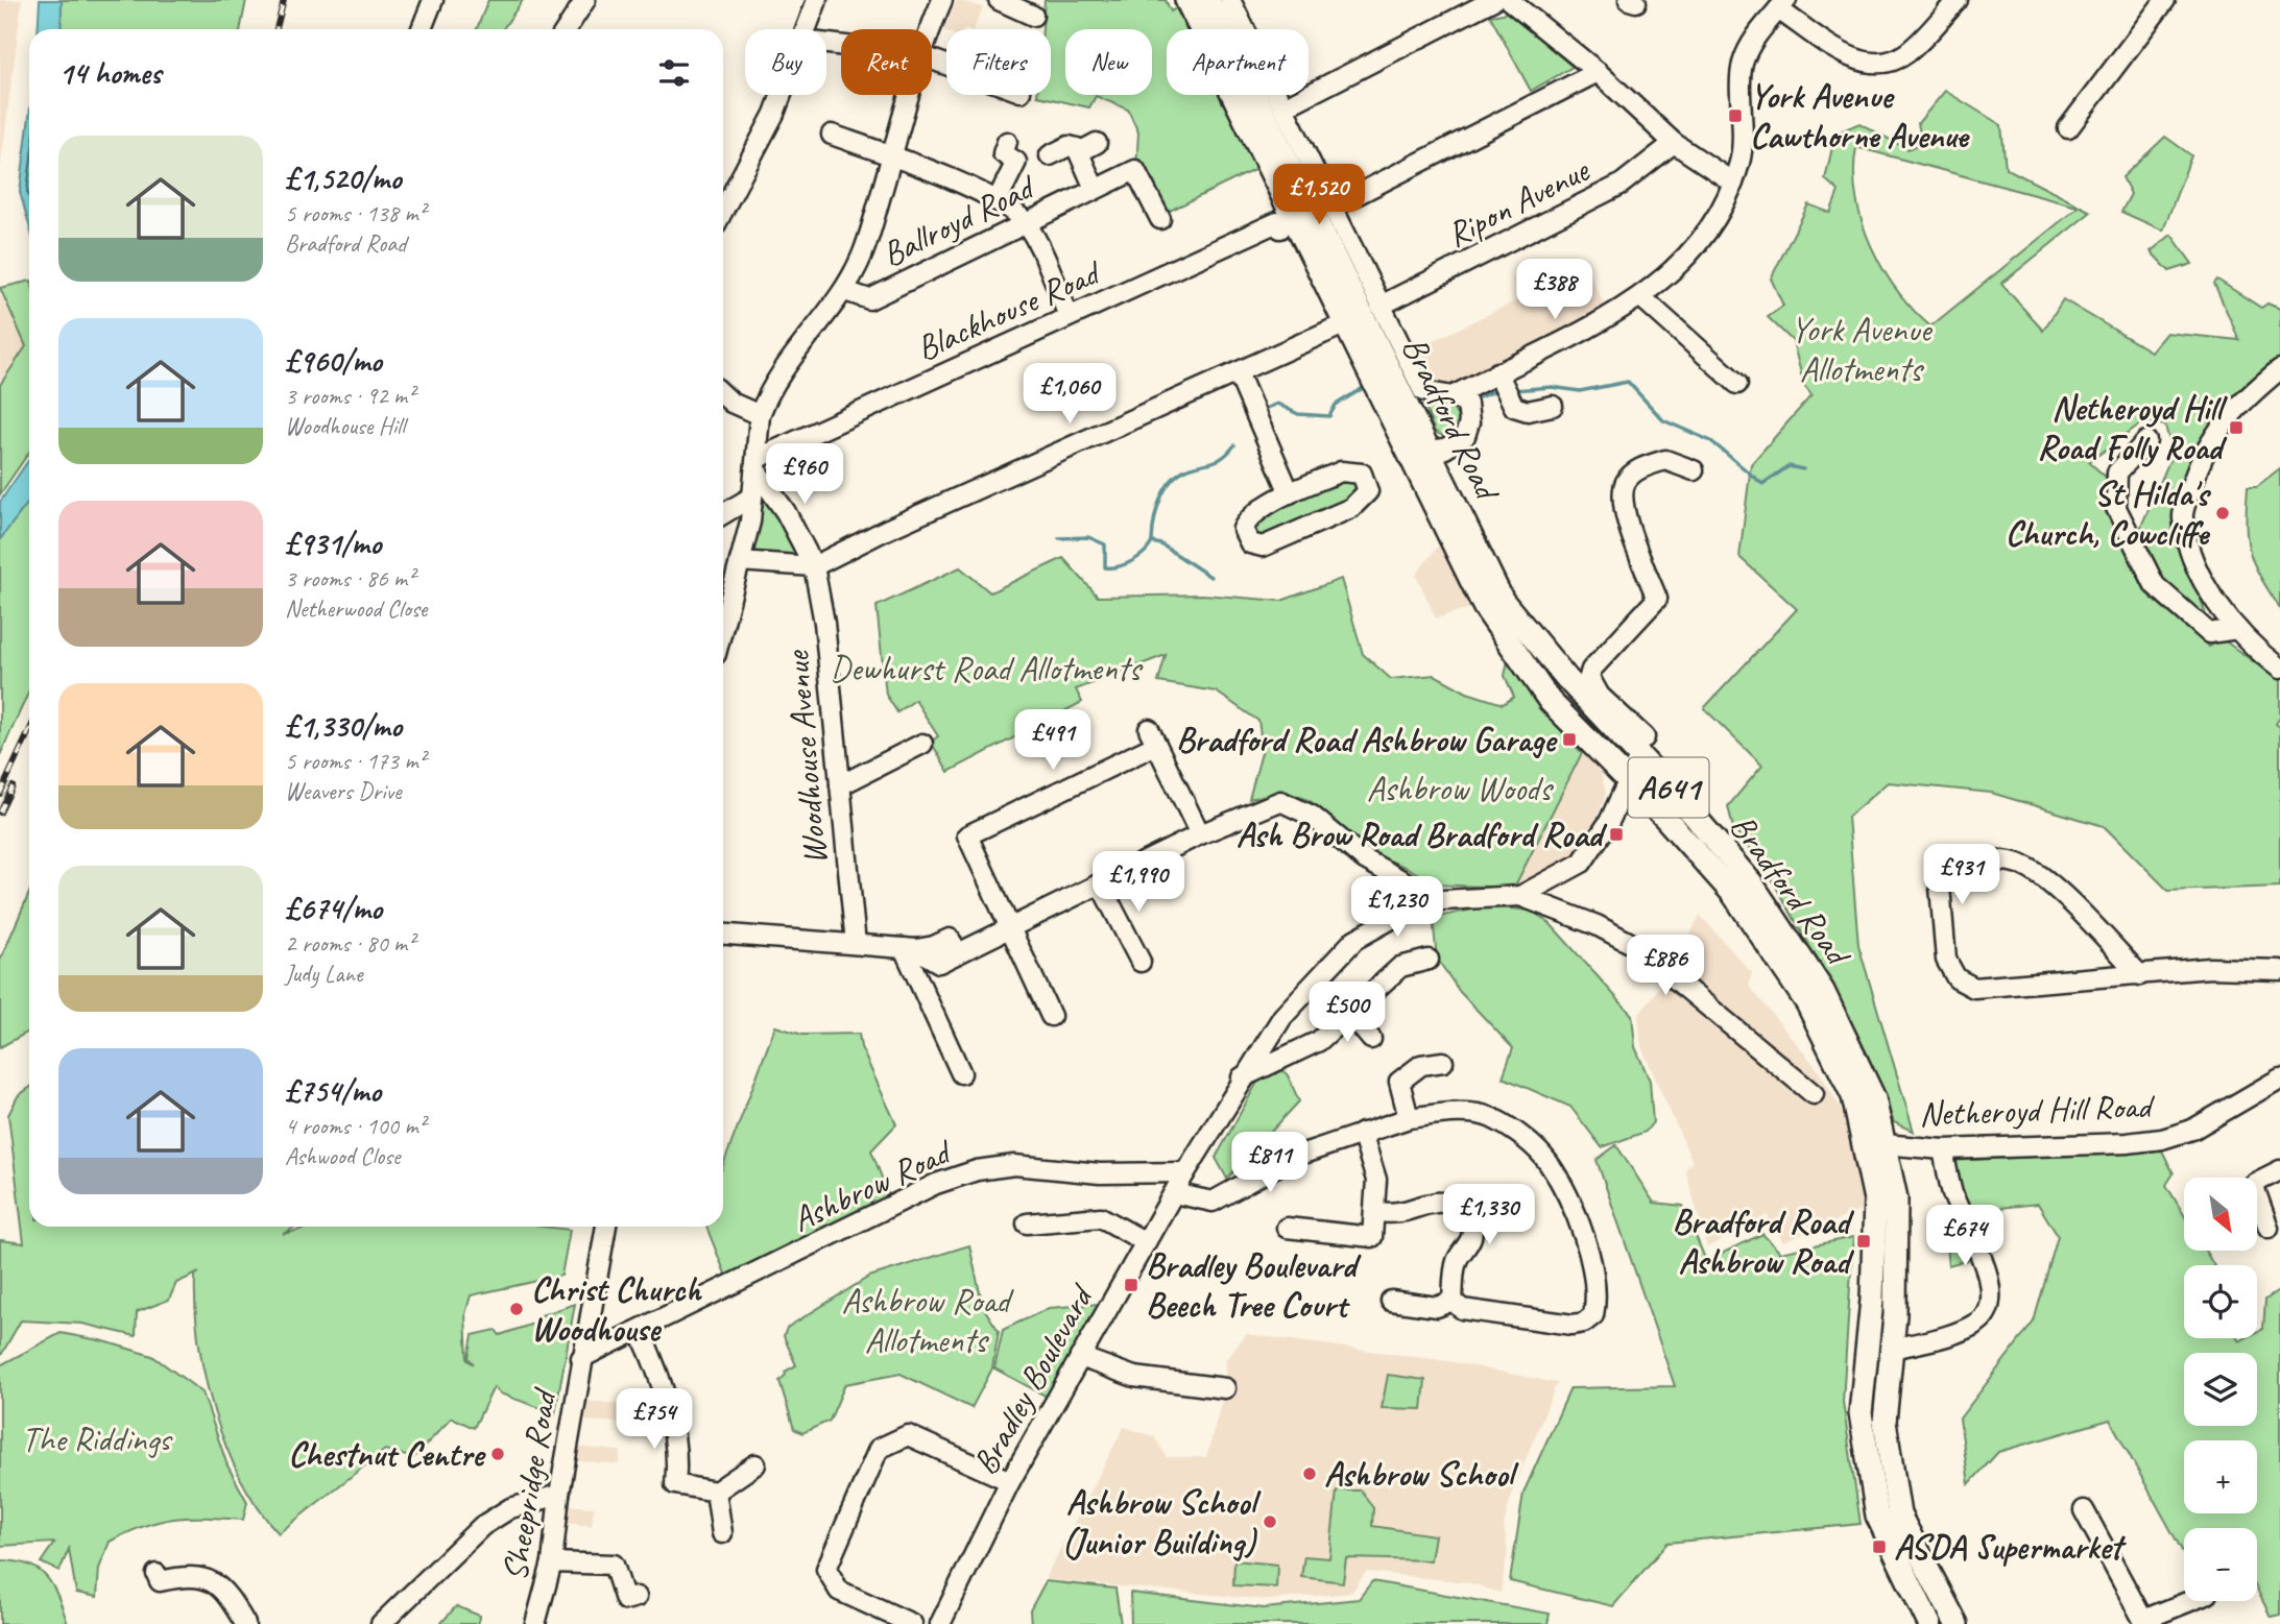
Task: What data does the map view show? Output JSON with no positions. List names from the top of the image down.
{
  "streets": {
    "main road": ["Bradford Road", "A641"],
    "street": [
      "Ripon Avenue",
      "Ballroyd Road",
      "Blackhouse Road",
      "Woodhouse Avenue",
      "Netheroyd Hill Road",
      "Ashbrow Road",
      "Bradley Boulevard",
      "Sheepridge Road"
    ]
  },
  "crossings": [
    ["Ripon Avenue", "Bradford Road"],
    ["Ripon Avenue", "Woodhouse Avenue"],
    ["Ripon Avenue", "A641"],
    ["Blackhouse Road", "Woodhouse Avenue"],
    ["Bradford Road", "A641"],
    ["Bradford Road", "Netheroyd Hill Road"],
    ["Ashbrow Road", "Bradley Boulevard"],
    ["Ashbrow Road", "Sheepridge Road"]
  ],
  "parks": [
    "York Avenue Allotments",
    "Dewhurst Road Allotments",
    "Ashbrow Woods",
    "Ashbrow Road Allotments",
    "The Riddings"
  ],
  "places": {
    "transit": [
      "York Avenue Cawthorne Avenue",
      "Netheroyd Hill Road Folly Road",
      "Bradford Road Ashbrow Garage",
      "Ash Brow Road Bradford Road",
      "Bradford Road Ashbrow Road",
      "Bradley Boulevard Beech Tree Court",
      "ASDA Supermarket"
    ],
    "other": [
      "St Hilda's Church, Cowcliffe",
      "Christ Church Woodhouse",
      "Chestnut Centre",
      "Ashbrow School",
      "Ashbrow School (Junior Building)"
    ]
  },
  "north": "bottom right",
  "page": {
    "chip": [
      "Buy",
      "Rent",
      "Filters",
      "New",
      "Apartment"
    ],
    "heading": "14 homes",
    "list": [
      {
        "name": "£1,520/mo",
        "note": "5 rooms · 138 m² · Bradford Road"
      },
      {
        "name": "£960/mo",
        "note": "3 rooms · 92 m² · Woodhouse Hill"
      },
      {
        "name": "£931/mo",
        "note": "3 rooms · 86 m² · Netherwood Close"
      },
      {
        "name": "£1,330/mo",
        "note": "5 rooms · 173 m² · Weavers Drive"
      },
      {
        "name": "£674/mo",
        "note": "2 rooms · 80 m² · Judy Lane"
      },
      {
        "name": "£754/mo",
        "note": "4 rooms · 100 m² · Ashwood Close"
      }
    ],
    "price": [
      "£1,520",
      "£388",
      "£1,060",
      "£960",
      "£491",
      "£931",
      "£1,990",
      "£1,230",
      "£886",
      "£500",
      "£811",
      "£1,330",
      "£674",
      "£754"
    ],
    "map_buttons": ["+", "−"]
  }
}
